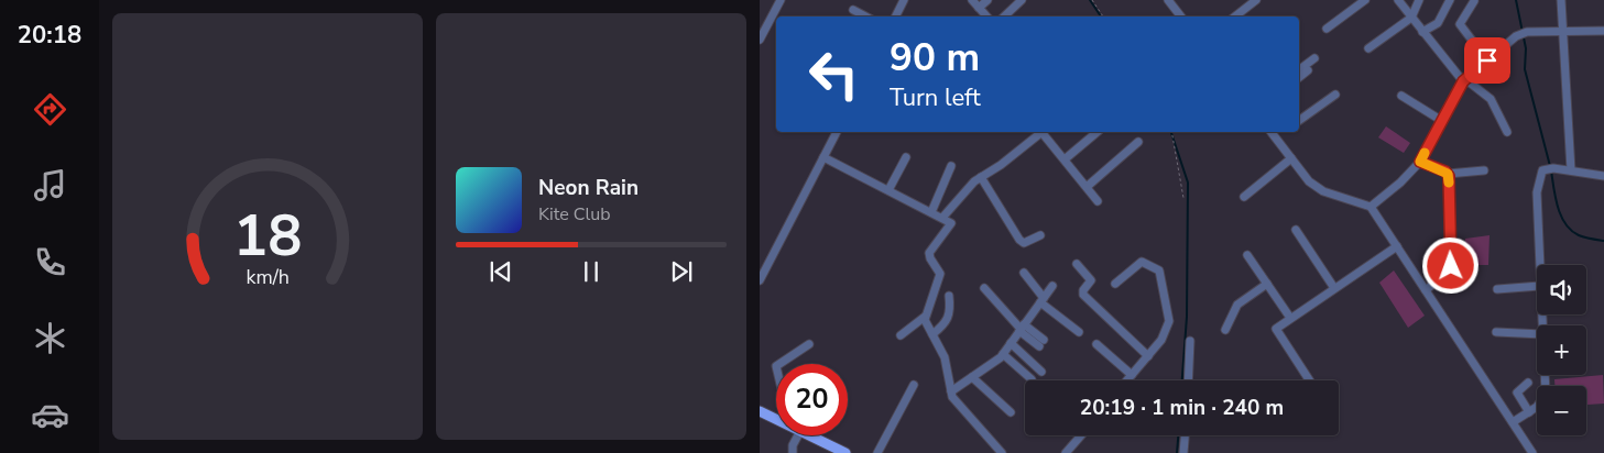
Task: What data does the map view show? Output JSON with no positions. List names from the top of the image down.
{
  "page": {
    "tabs": "20:18",
    "turn": ["90 m", "Turn left"],
    "song": ["Neon Rain", "Kite Club"],
    "map_buttons": ["+", "−"],
    "limit": "20",
    "trip": "20:19 · 1 min · 240 m",
    "gauge": ["18", "km/h"]
  }
}
